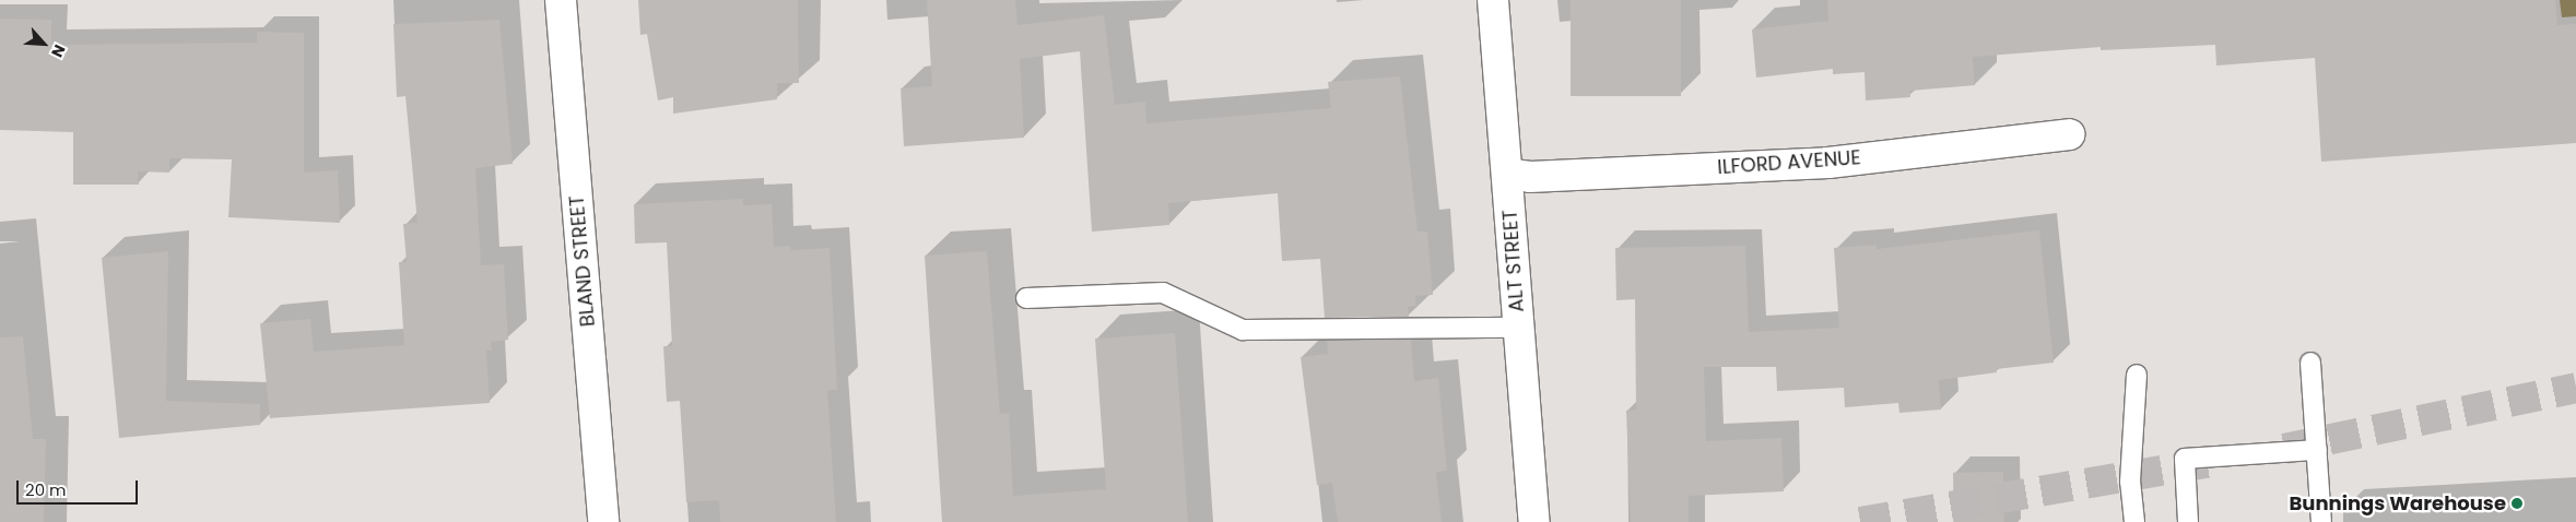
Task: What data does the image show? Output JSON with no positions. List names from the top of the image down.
{
  "streets": {
    "street": ["ILFORD AVENUE", "BLAND STREET", "ALT STREET"]
  },
  "crossings": [
    ["ILFORD AVENUE", "ALT STREET"]
  ],
  "places": ["Bunnings Warehouse"],
  "scale_bar": "20 m",
  "north": "bottom right"
}
